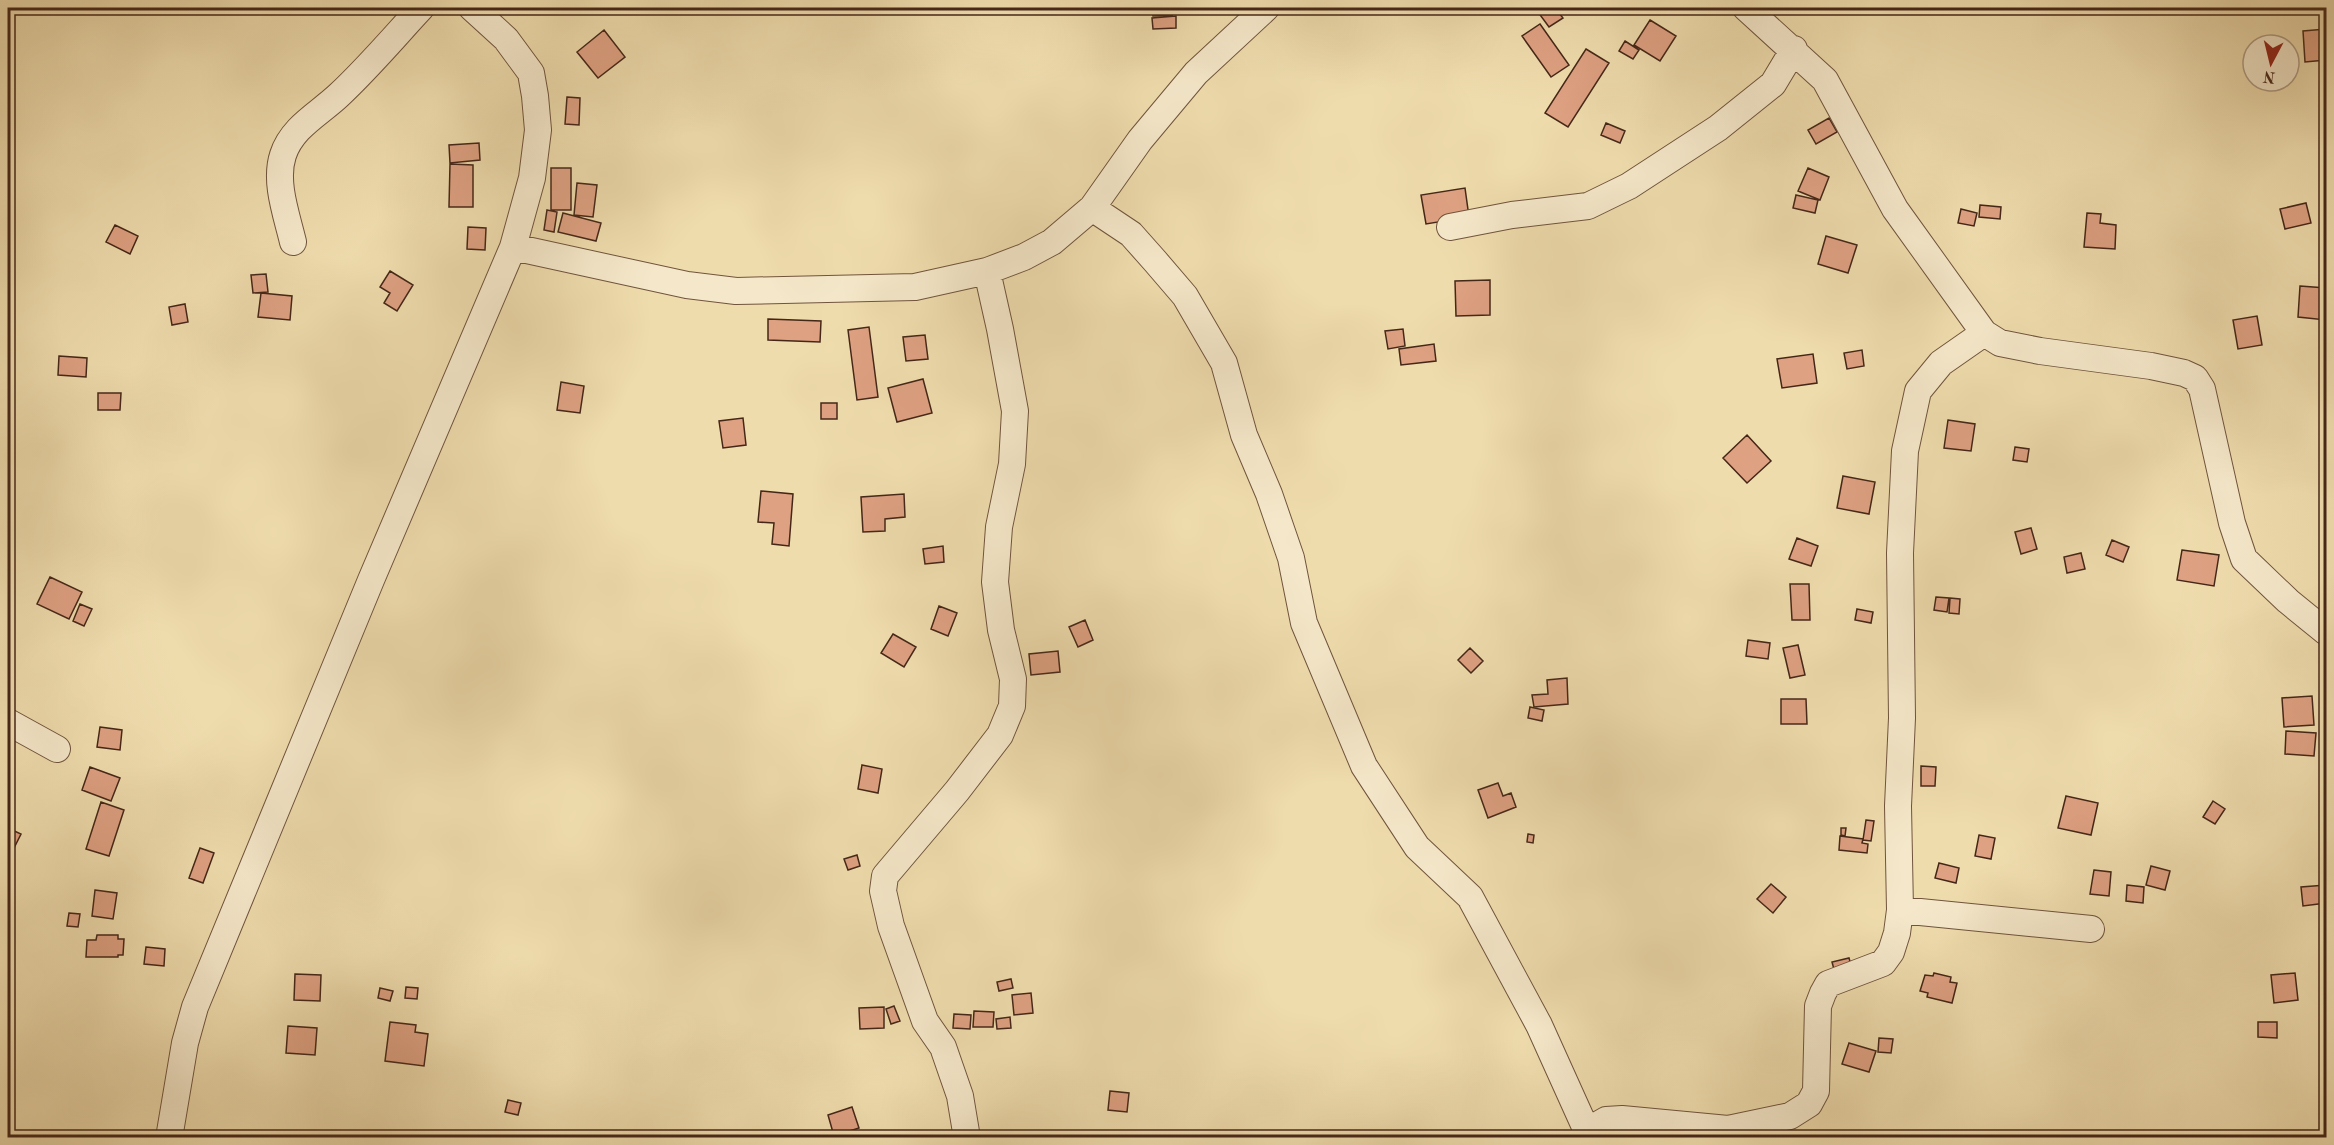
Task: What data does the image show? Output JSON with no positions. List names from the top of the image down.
{
  "north": "bottom"
}
